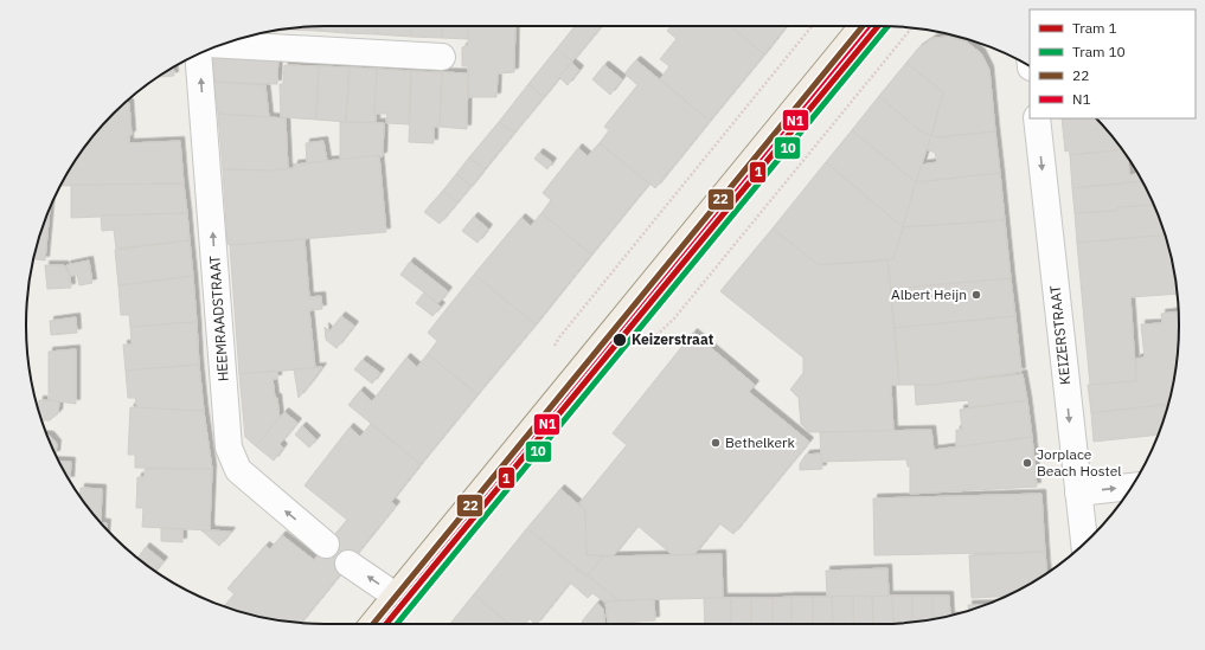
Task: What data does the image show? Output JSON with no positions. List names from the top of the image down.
{
  "streets": {
    "street": ["HEEMRAADSTRAAT", "KEIZERSTRAAT"]
  },
  "one_way": ["HEEMRAADSTRAAT", "KEIZERSTRAAT"],
  "places": [
    "Albert Heijn",
    "Keizerstraat",
    "Bethelkerk",
    "Jorplace Beach Hostel"
  ],
  "lines": [
    "tram line 1",
    "transit line 22",
    "transit line N1",
    "tram line 10"
  ],
  "legend": [
    "Tram 1",
    "Tram 10",
    "22",
    "N1"
  ]
}
